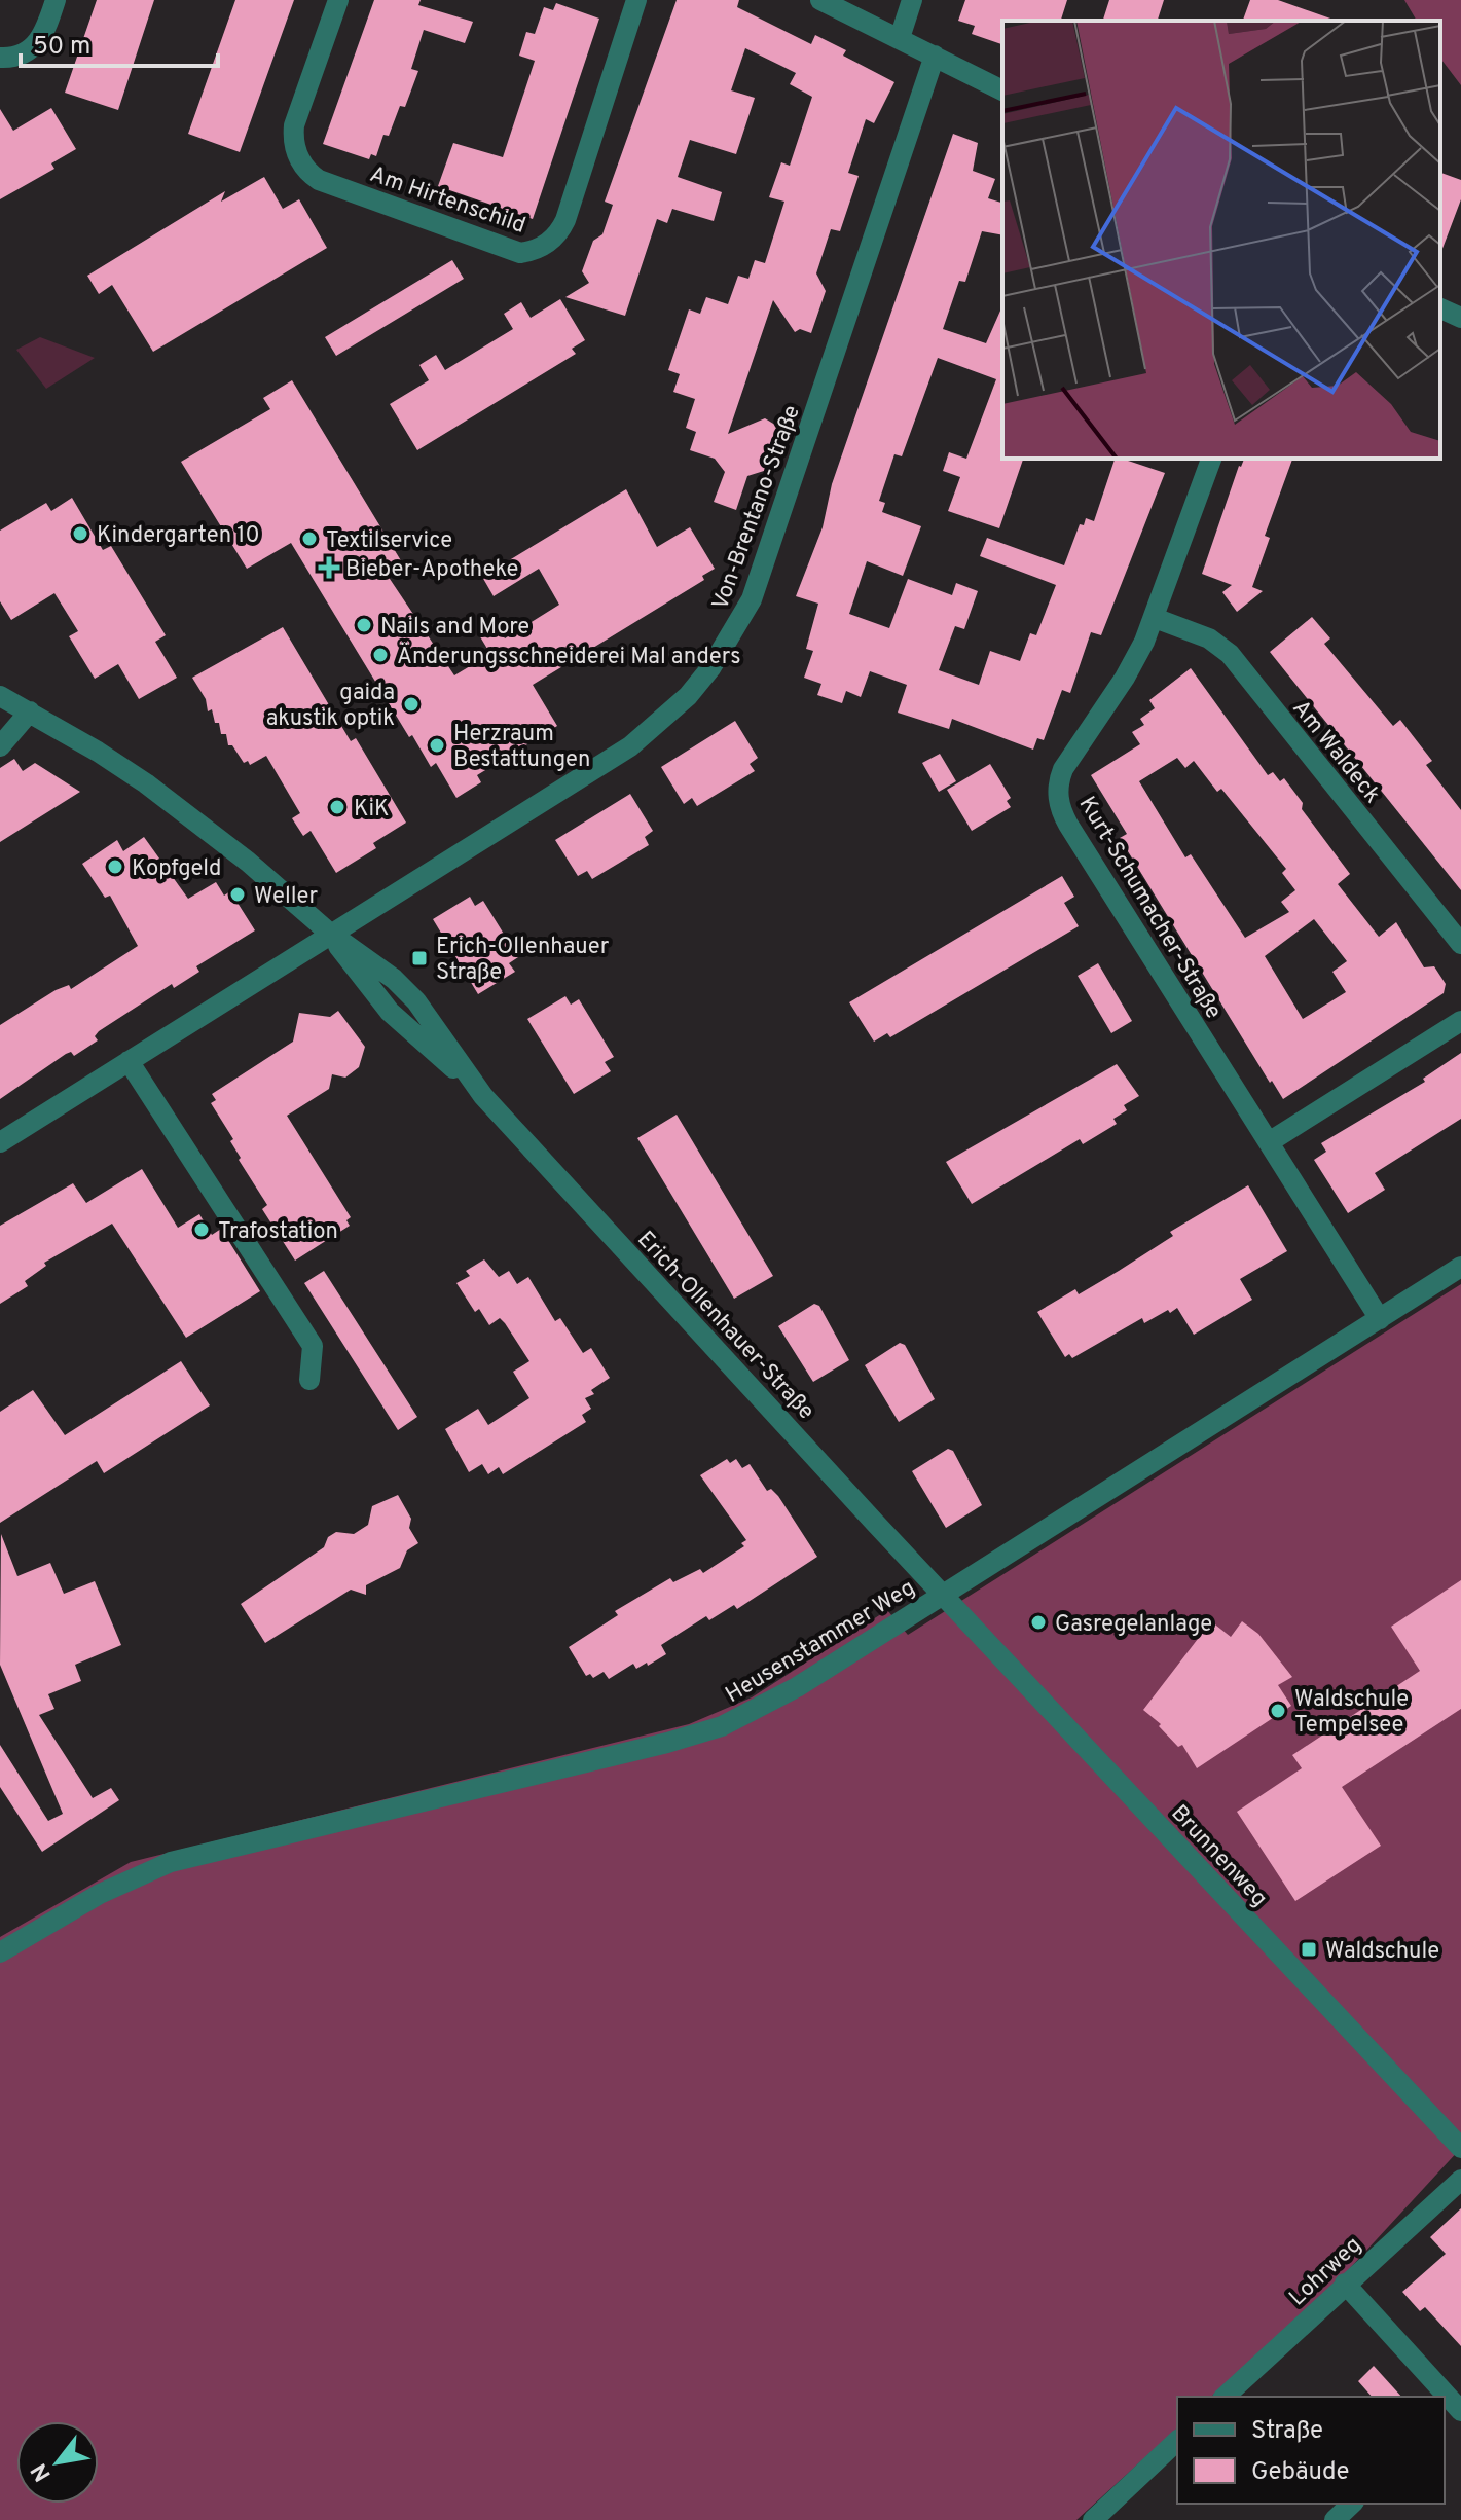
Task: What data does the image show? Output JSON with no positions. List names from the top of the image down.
{
  "streets": {
    "street": [
      "Am Hirtenschild",
      "Von-Brentano-Straße",
      "Am Waldeck",
      "Kurt-Schumacher-Straße",
      "Erich-Ollenhauer-Straße",
      "Heusenstammer Weg",
      "Brunnenweg",
      "Lohrweg"
    ]
  },
  "crossings": [
    ["Von-Brentano-Straße", "Erich-Ollenhauer-Straße"],
    ["Am Waldeck", "Kurt-Schumacher-Straße"],
    ["Kurt-Schumacher-Straße", "Heusenstammer Weg"],
    ["Erich-Ollenhauer-Straße", "Heusenstammer Weg"],
    ["Erich-Ollenhauer-Straße", "Brunnenweg"],
    ["Heusenstammer Weg", "Brunnenweg"]
  ],
  "places": {
    "other": [
      "Kindergarten 10",
      "Textilservice",
      "Nails and More",
      "Änderungsschneiderei Mal anders",
      "gaida akustik optik",
      "Herzraum Bestattungen",
      "KiK",
      "Kopfgeld",
      "Weller",
      "Trafostation",
      "Gasregelanlage",
      "Waldschule Tempelsee"
    ],
    "health": ["Bieber-Apotheke"],
    "transit": ["Erich-Ollenhauer Straße", "Waldschule"]
  },
  "legend": ["Straße", "Gebäude"],
  "scale_bar": "50 m",
  "north": "bottom left"
}
